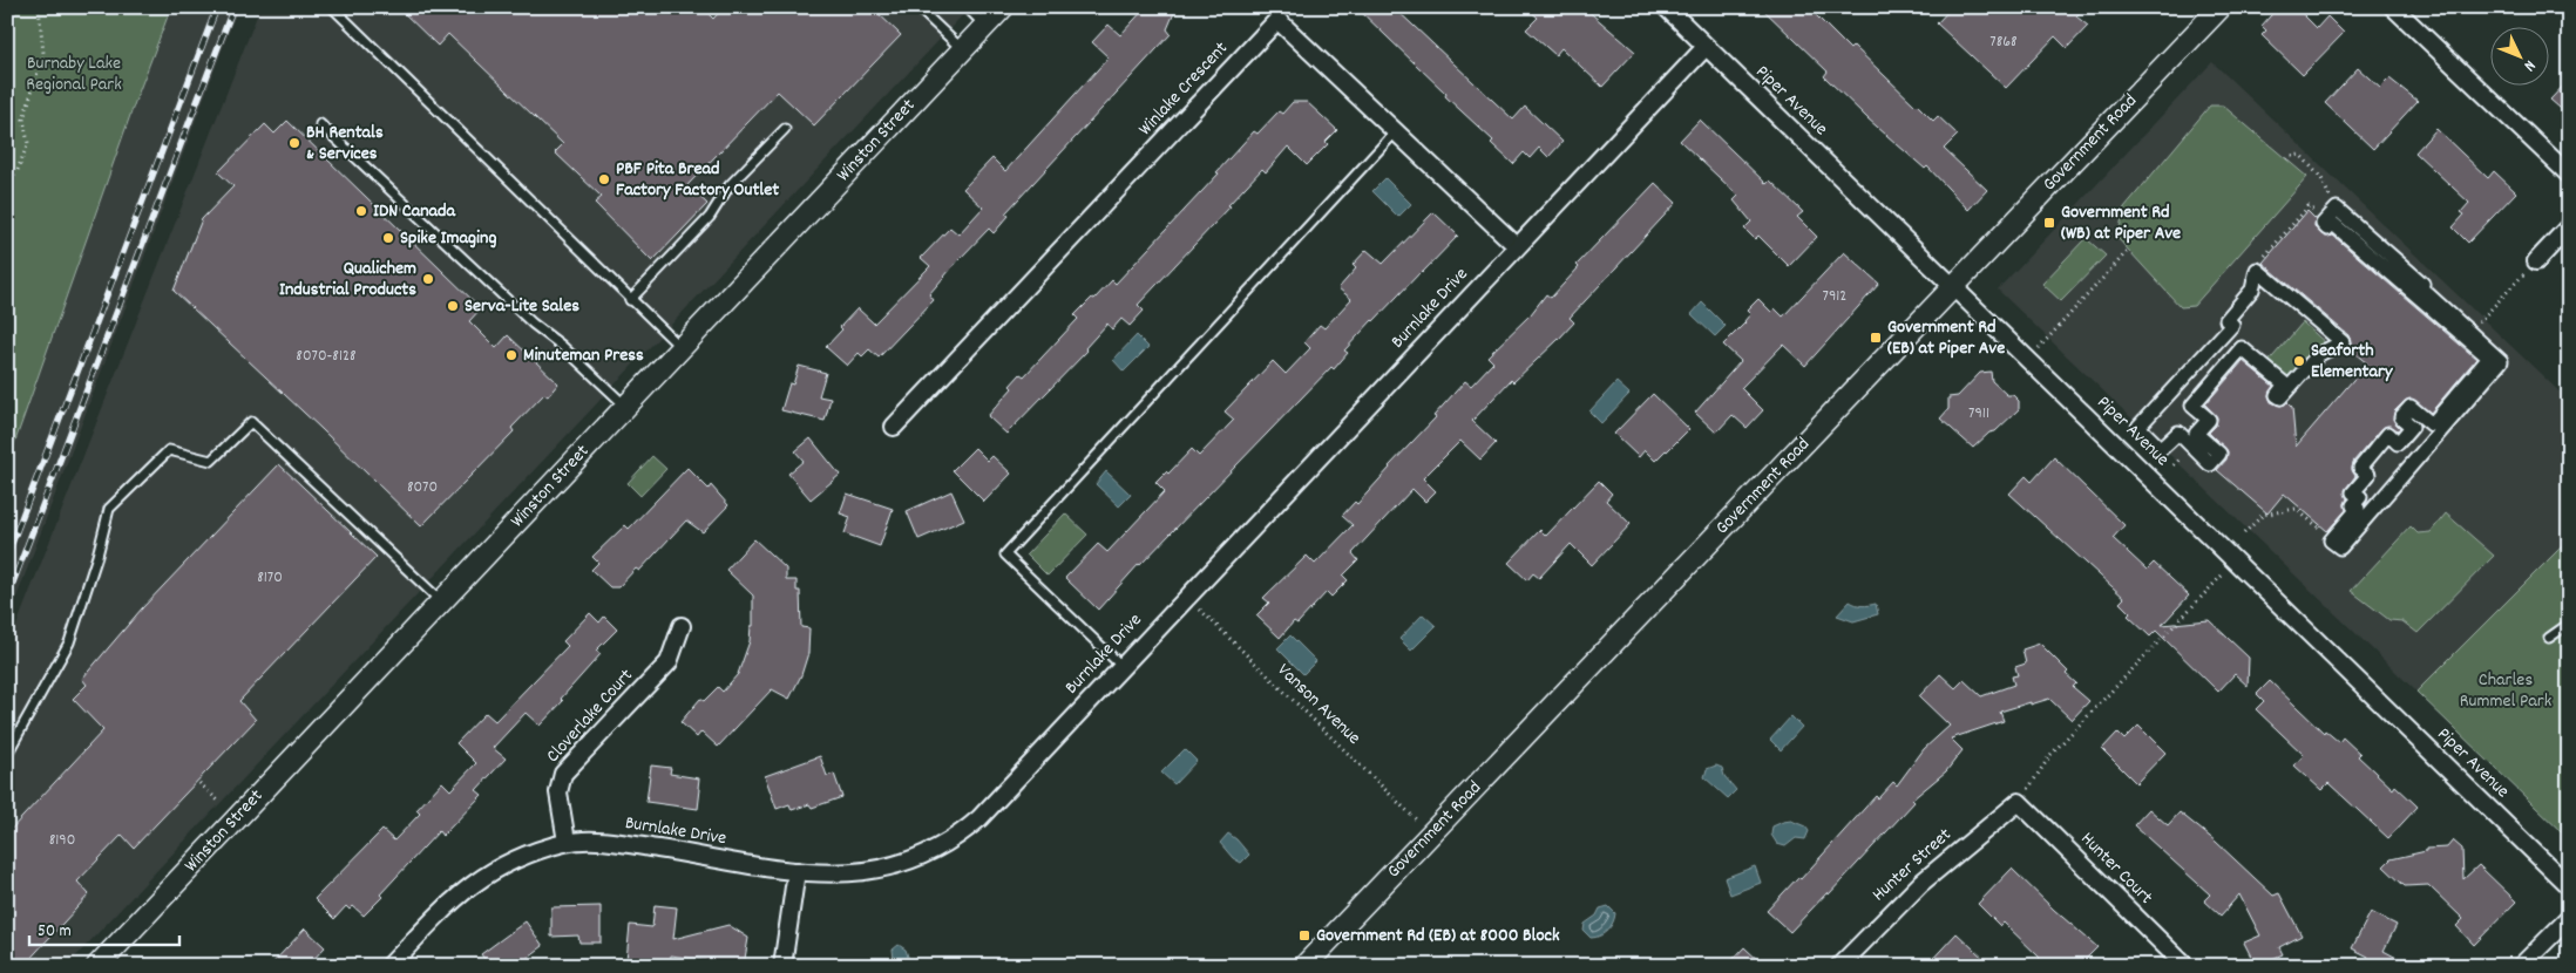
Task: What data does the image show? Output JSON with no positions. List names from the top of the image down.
{
  "streets": {
    "street": [
      "Winlake Crescent",
      "Piper Avenue",
      "Winston Street",
      "Government Road",
      "Burnlake Drive",
      "Cloverlake Court",
      "Hunter Street",
      "Hunter Court"
    ],
    "path": ["Vanson Avenue"]
  },
  "crossings": [
    ["Winlake Crescent", "Burnlake Drive"],
    ["Piper Avenue", "Government Road"],
    ["Piper Avenue", "Burnlake Drive"],
    ["Government Road", "Vanson Avenue"],
    ["Burnlake Drive", "Vanson Avenue"],
    ["Burnlake Drive", "Cloverlake Court"],
    ["Hunter Street", "Hunter Court"]
  ],
  "parks": ["Burnaby Lake Regional Park", "Charles Rummel Park"],
  "places": {
    "other": [
      "BH Rentals & Services",
      "PBF Pita Bread Factory Factory Outlet",
      "IDN Canada",
      "Spike Imaging",
      "Qualichem Industrial Products",
      "Serva-Lite Sales",
      "Minuteman Press",
      "Seaforth Elementary"
    ],
    "transit": ["Government Rd (WB) at Piper Ave", "Government Rd (EB) at Piper Ave", "Government Rd (EB) at 8000 Block"]
  },
  "house_numbers": [
    "7868",
    "7912",
    "8070-8128",
    "7911",
    "8070",
    "8170",
    "8190"
  ],
  "scale_bar": "50 m",
  "north": "bottom right"
}
